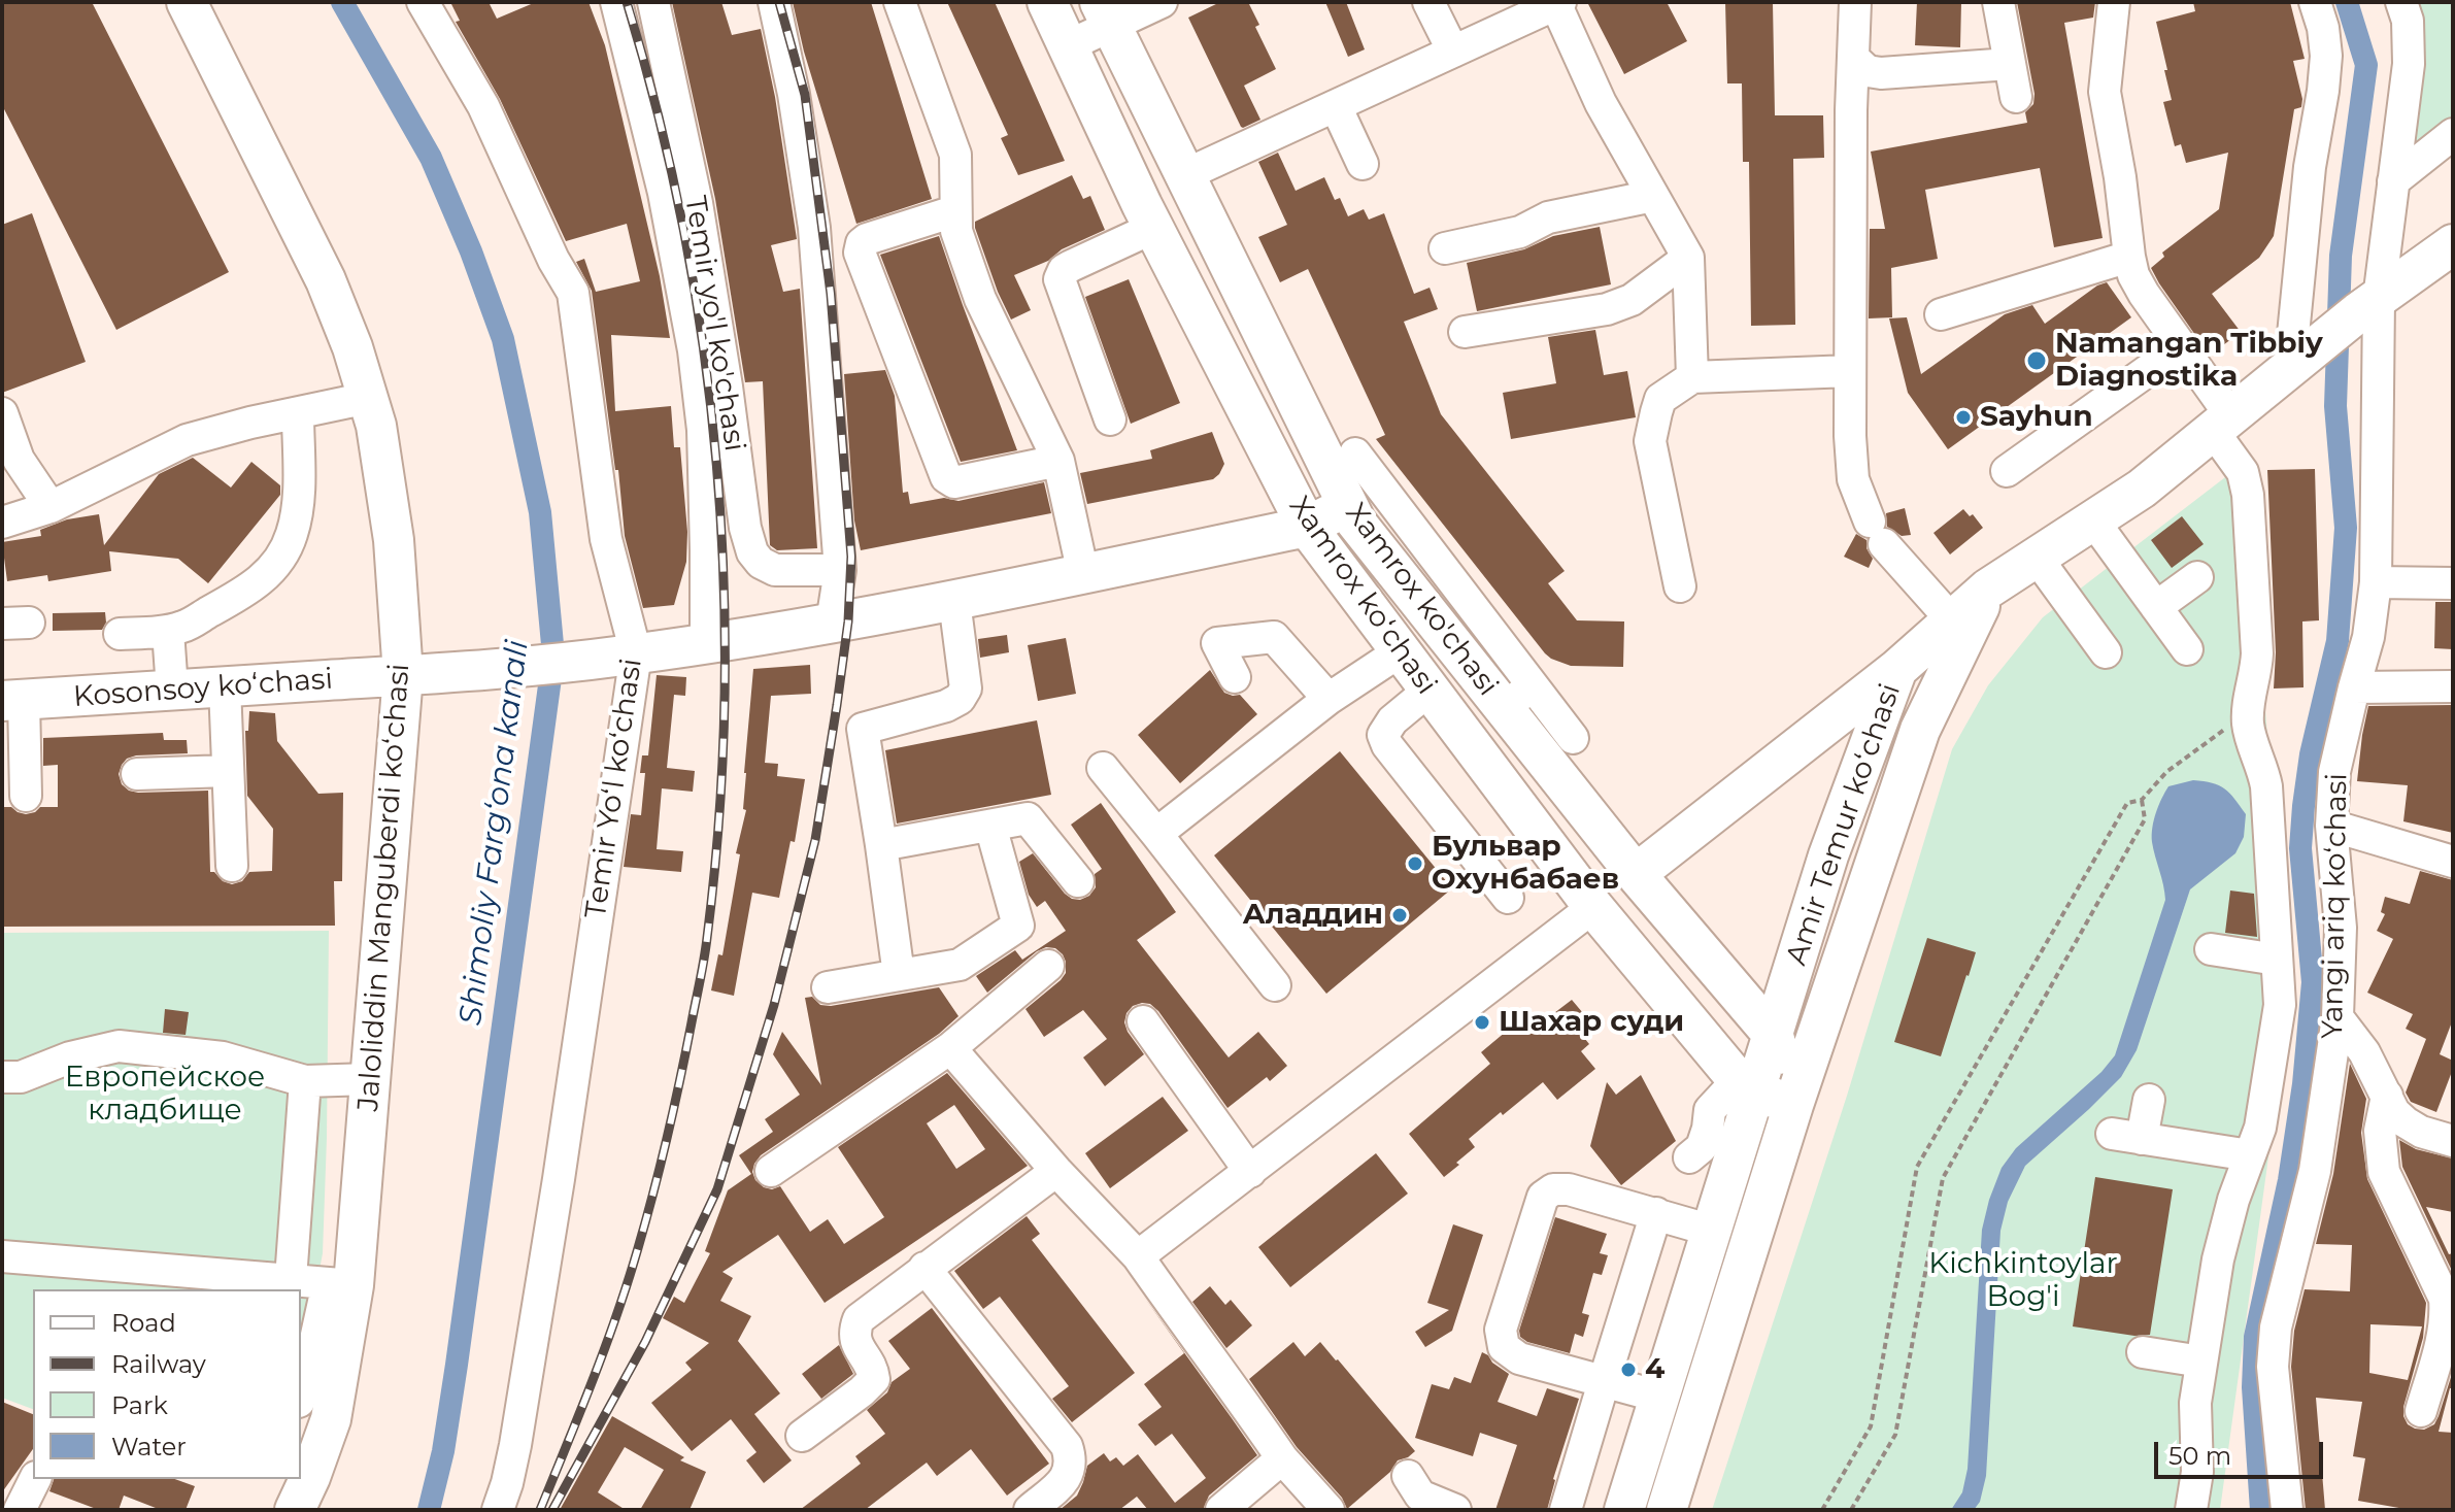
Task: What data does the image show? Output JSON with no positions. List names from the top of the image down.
{
  "streets": {
    "main road": [
      "Xamrox koʻchasi",
      "Xamrox ko'chasi",
      "Kosonsoy koʻchasi",
      "Amir Temur koʻchasi",
      "Jaloliddin Manguberdi koʻchasi"
    ],
    "street": ["Temir yo'l ko'chasi", "Temir Yoʻl koʻchasi", "Yangi ariq ko‘chasi"]
  },
  "crossings": [
    ["Xamrox koʻchasi", "Kosonsoy koʻchasi"],
    ["Xamrox koʻchasi", "Amir Temur koʻchasi"],
    ["Xamrox ko'chasi", "Kosonsoy koʻchasi"],
    ["Xamrox ko'chasi", "Amir Temur koʻchasi"],
    ["Kosonsoy koʻchasi", "Temir Yoʻl koʻchasi"],
    ["Kosonsoy koʻchasi", "Jaloliddin Manguberdi koʻchasi"]
  ],
  "water": ["Shimoliy Fargʻona kanali"],
  "parks": ["Европейское кладбище", "Kichkintoylar Bog'i"],
  "places": [
    "Namangan Tibbiy Diagnostika",
    "Sayhun",
    "Бульвар Охунбабаев",
    "Аладдин",
    "Шахар суди",
    "4"
  ],
  "legend": [
    "Road",
    "Railway",
    "Park",
    "Water"
  ],
  "scale_bar": "50 m"
}
